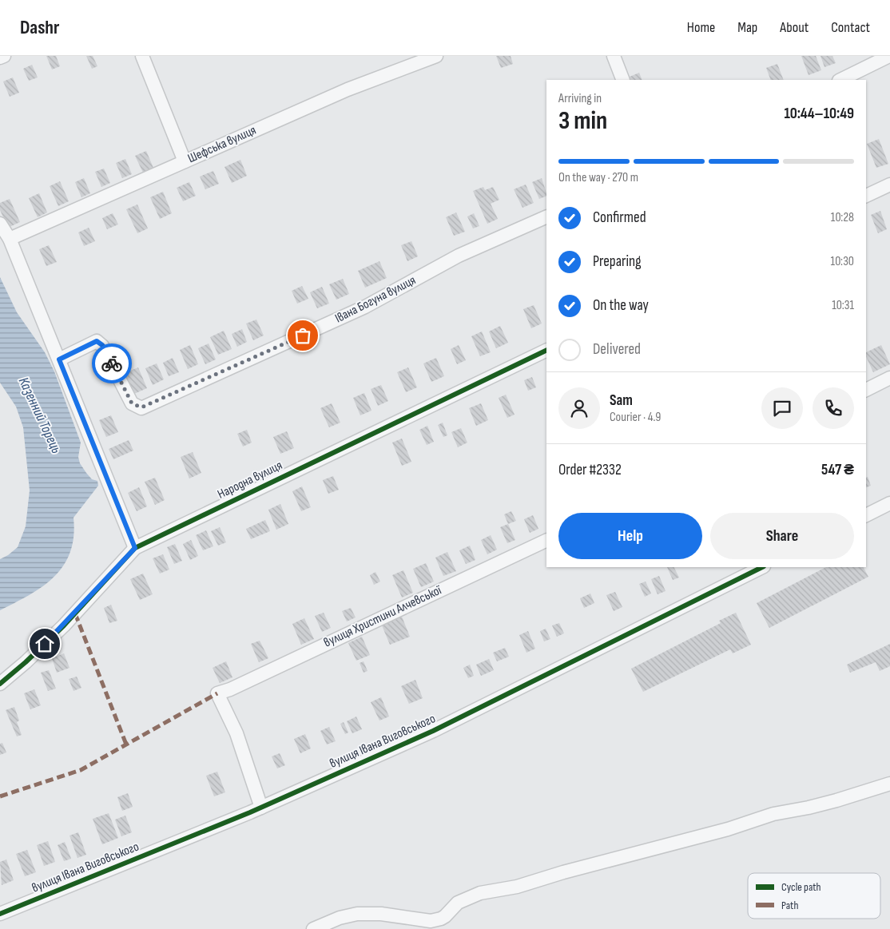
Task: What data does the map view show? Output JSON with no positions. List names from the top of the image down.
{
  "streets": {
    "street": [
      "Шефська вулиця",
      "Івана Богуна вулиця",
      "Народна вулиця",
      "вулиця Христини Алчевської",
      "вулиця Івана Виговського"
    ]
  },
  "crossings": [
    ["вулиця Христини Алчевської", "вулиця Івана Виговського"]
  ],
  "water": ["Казенний Торець"],
  "legend": ["Cycle path", "Path"],
  "page": {
    "header": "Dashr",
    "nav": [
      "Home",
      "Map",
      "About",
      "Contact"
    ],
    "heading": ["3 min", "Arriving in", "10:44–10:49"],
    "panel": [
      "Sam",
      "Courier · 4.9",
      "Order #2332",
      "547 ₴"
    ],
    "bar": "On the way · 270 m",
    "list": [
      ["Confirmed", "10:28"],
      ["Preparing", "10:30"],
      ["On the way", "10:31"],
      "Delivered"
    ],
    "buttons": ["Help", "Share"]
  }
}
